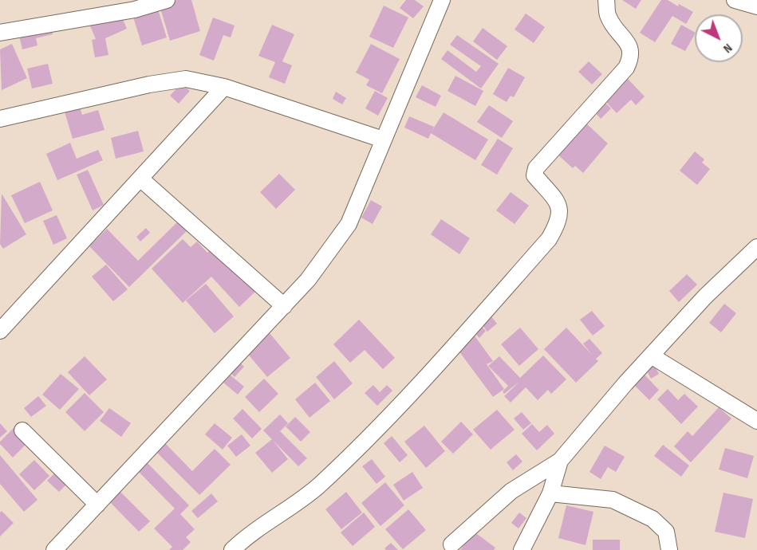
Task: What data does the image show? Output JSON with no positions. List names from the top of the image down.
{
  "north": "bottom right"
}
